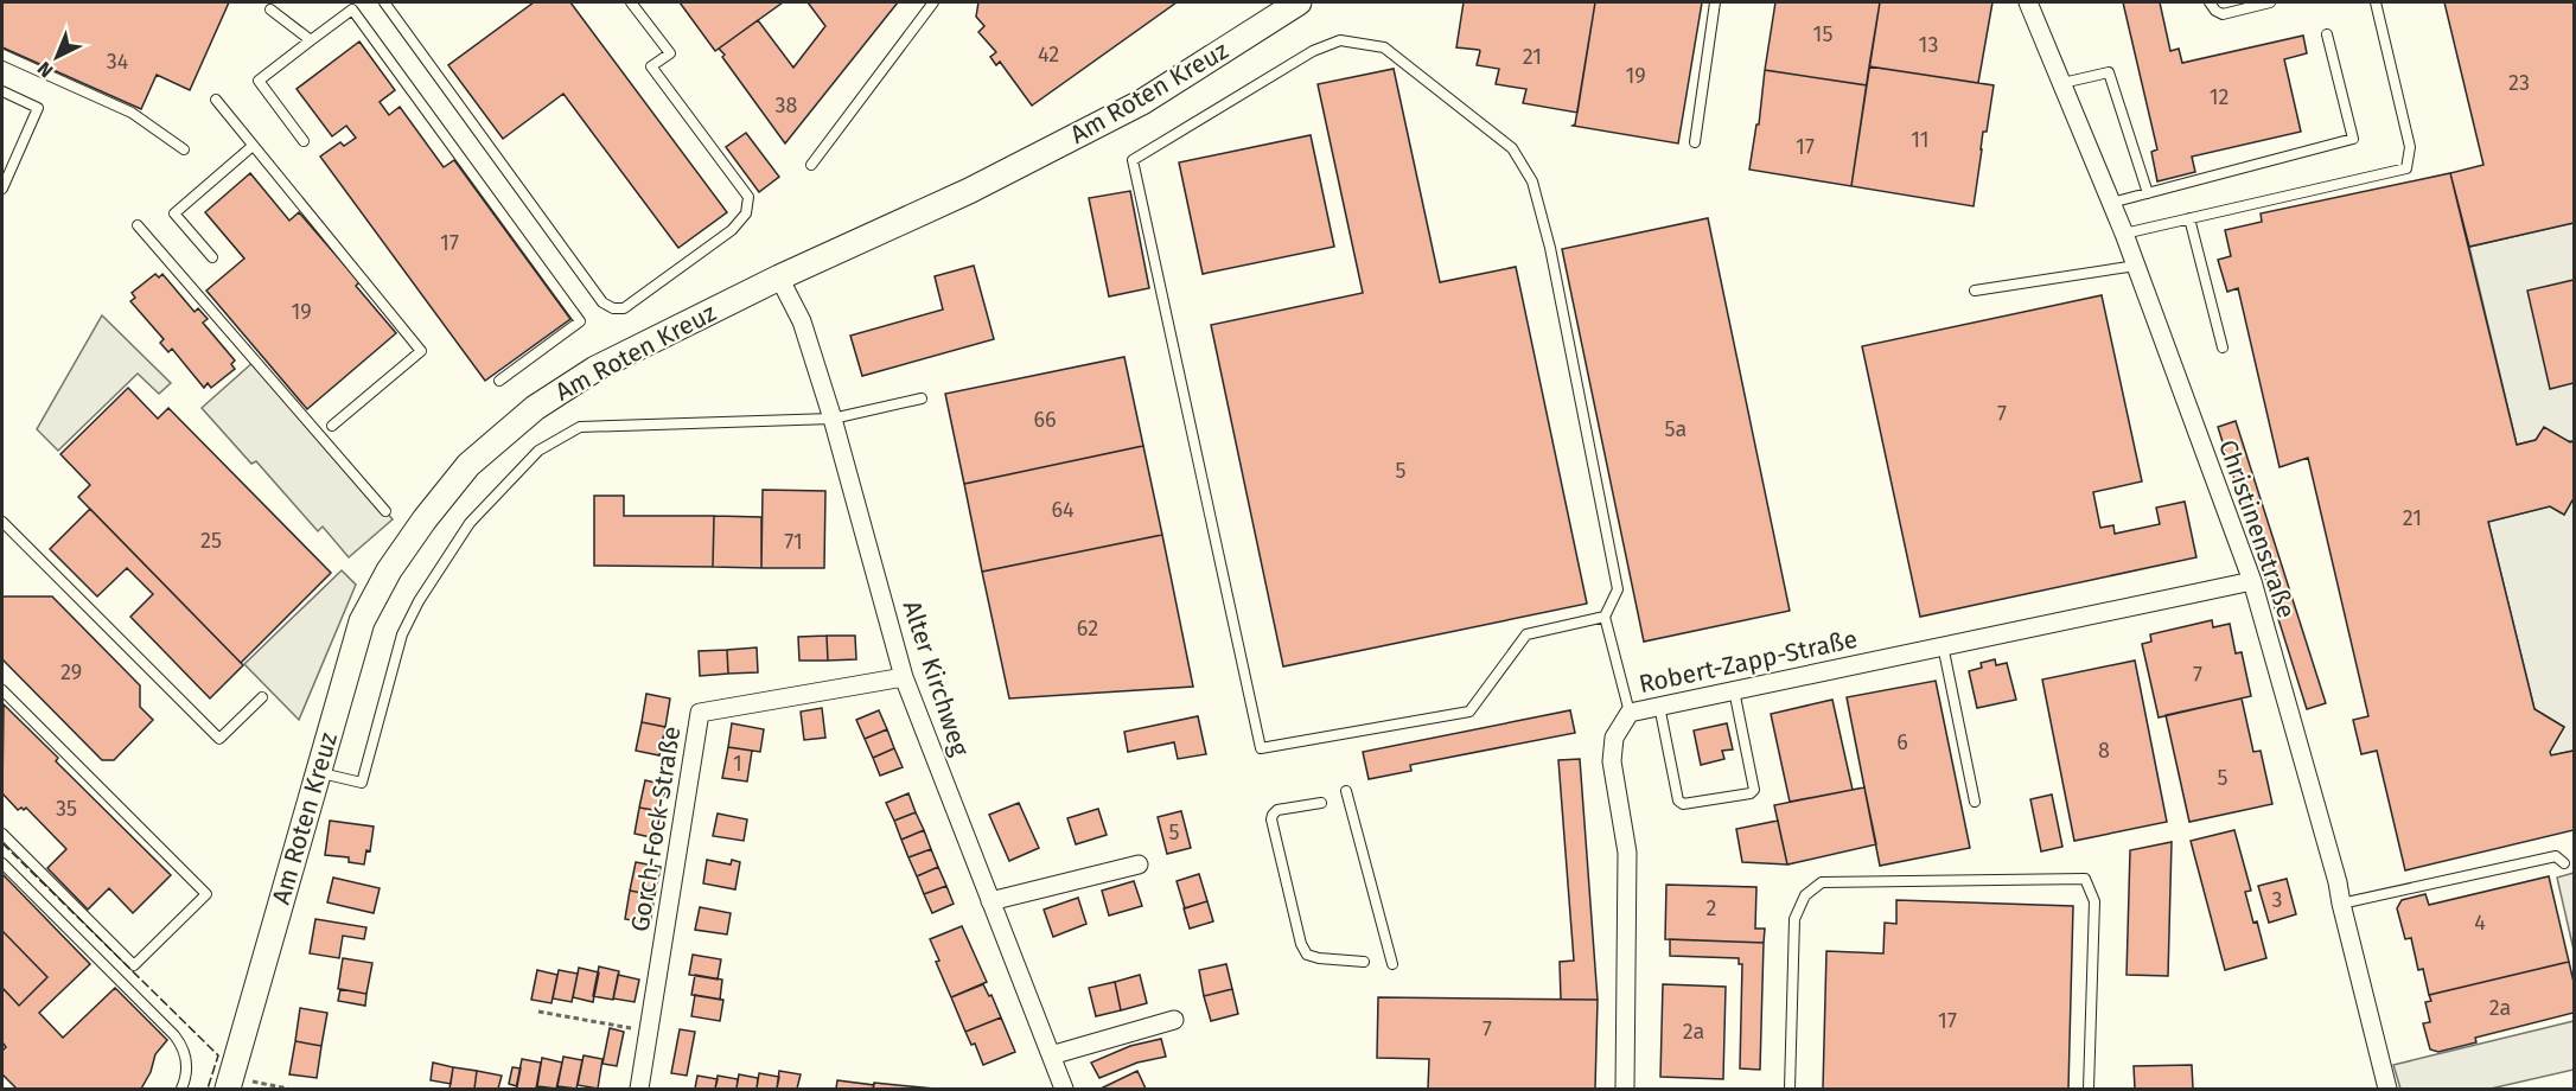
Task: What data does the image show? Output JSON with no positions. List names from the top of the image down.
{
  "streets": {
    "street": [
      "Am Roten Kreuz",
      "Christinenstraße",
      "Robert-Zapp-Straße",
      "Alter Kirchweg",
      "Gorch-Fock-Straße"
    ]
  },
  "crossings": [
    ["Am Roten Kreuz", "Alter Kirchweg"],
    ["Christinenstraße", "Robert-Zapp-Straße"],
    ["Alter Kirchweg", "Gorch-Fock-Straße"]
  ],
  "house_numbers": [
    "15",
    "13",
    "42",
    "21",
    "34",
    "19",
    "23",
    "12",
    "38",
    "11",
    "17",
    "17",
    "19",
    "7",
    "66",
    "5a",
    "5",
    "64",
    "21",
    "25",
    "71",
    "62",
    "29",
    "7",
    "6",
    "8",
    "1",
    "5",
    "35",
    "5",
    "3",
    "2",
    "4",
    "2a",
    "17",
    "7",
    "2a"
  ],
  "north": "bottom left"
}
